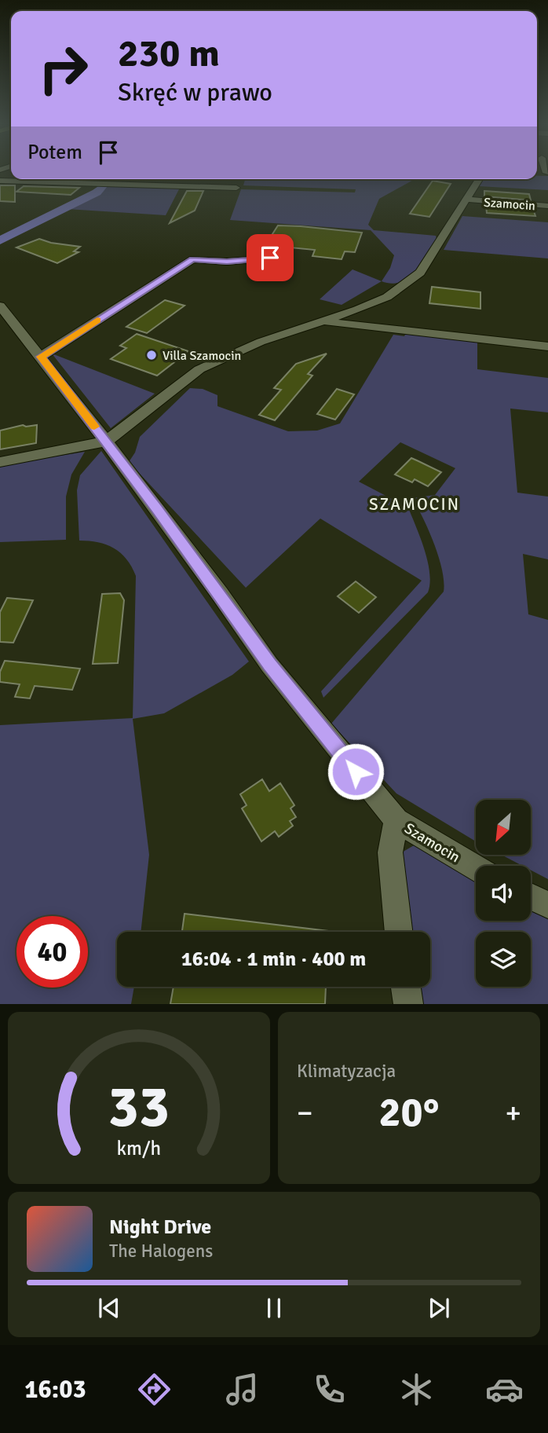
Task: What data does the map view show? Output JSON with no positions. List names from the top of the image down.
{
  "streets": {
    "street": ["Szamocin"]
  },
  "districts": ["SZAMOCIN"],
  "places": ["Villa Szamocin"],
  "north": "bottom left",
  "page": {
    "turn": ["230 m", "Skręć w prawo"],
    "then": "Potem",
    "limit": "40",
    "trip": "16:04 · 1 min · 400 m",
    "tile": "Klimatyzacja",
    "heat": ["−", "20°", "+"],
    "song": ["Night Drive", "The Halogens"],
    "tabs": "16:03",
    "gauge": ["33", "km/h"]
  }
}
